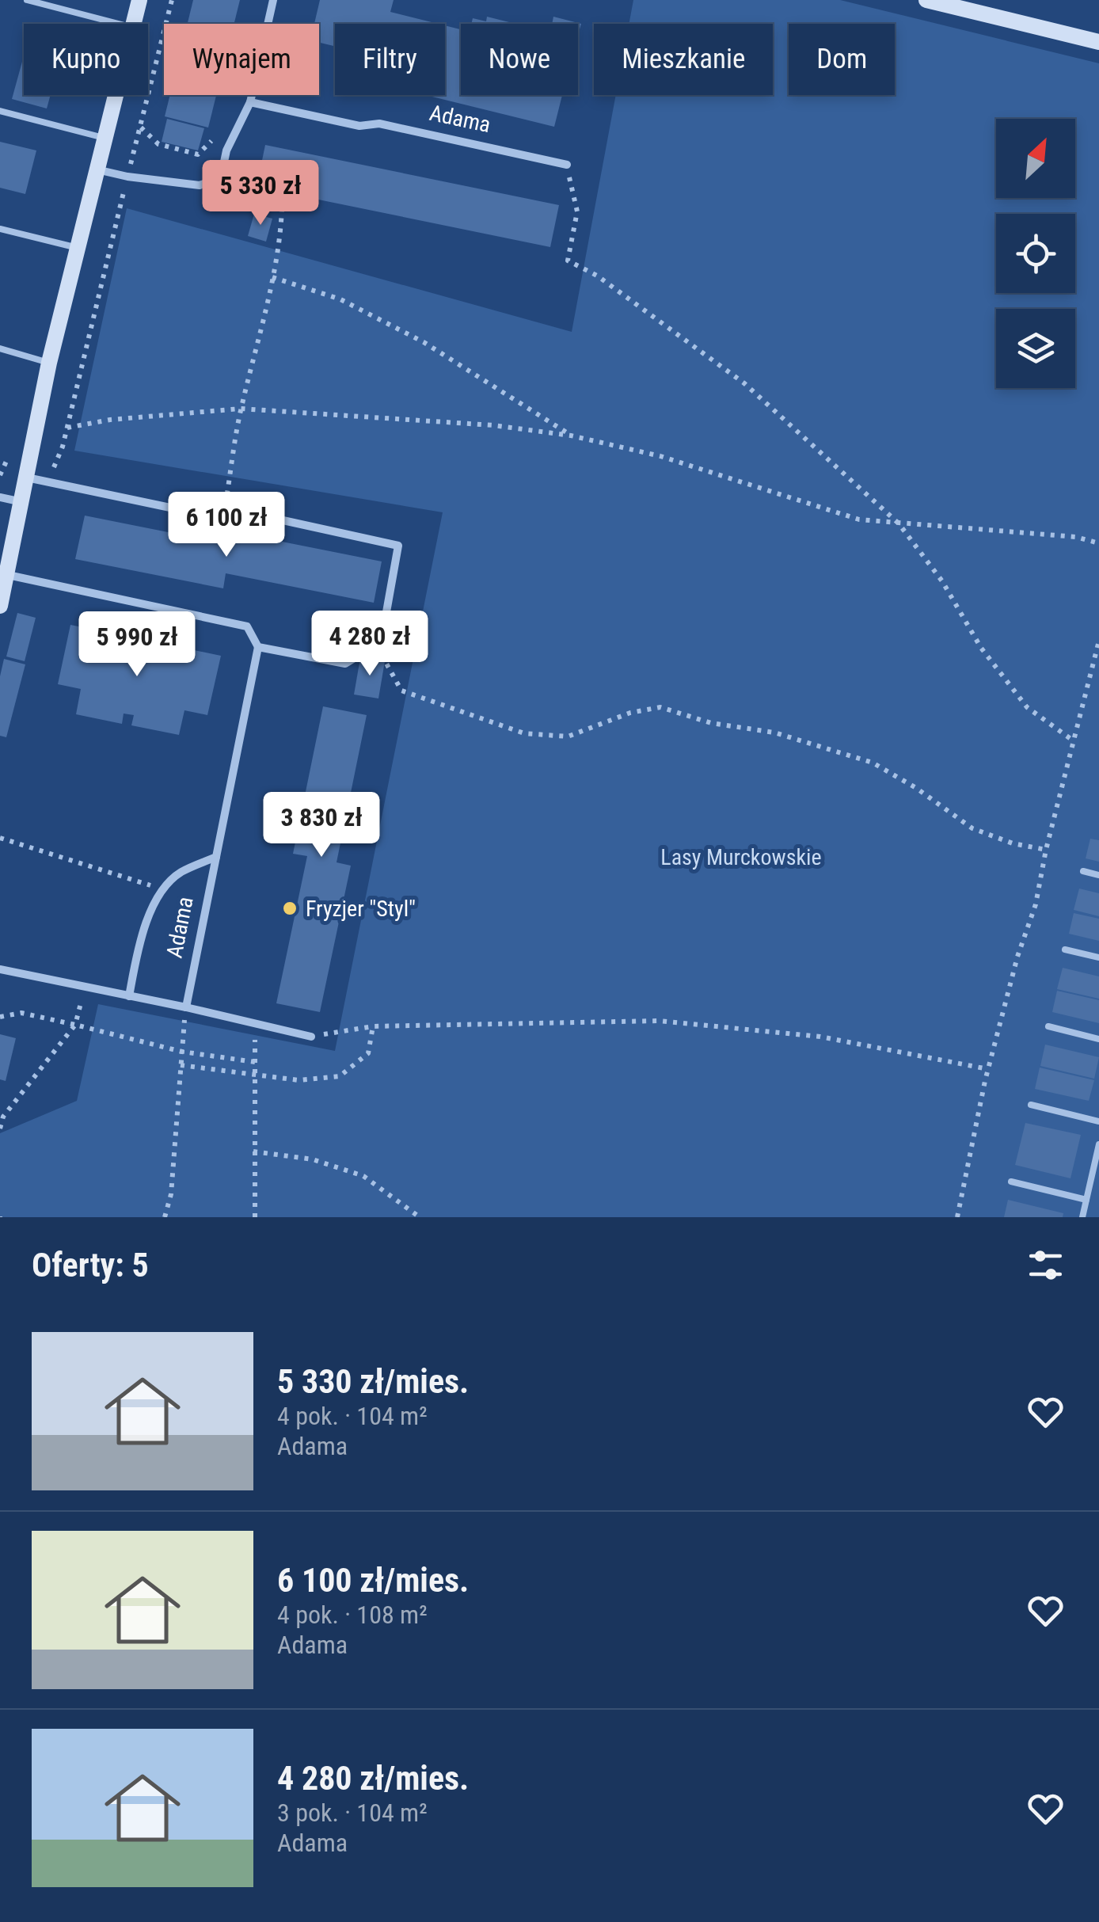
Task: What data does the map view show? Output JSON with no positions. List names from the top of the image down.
{
  "streets": {
    "street": ["Adama"]
  },
  "parks": ["Lasy Murckowskie"],
  "places": ["Fryzjer \"Styl\""],
  "north": "top right",
  "page": {
    "chip": [
      "Kupno",
      "Wynajem",
      "Filtry",
      "Nowe",
      "Mieszkanie",
      "Dom"
    ],
    "price": [
      "5 330 zł",
      "6 100 zł",
      "4 280 zł",
      "5 990 zł",
      "3 830 zł"
    ],
    "heading": "Oferty: 5",
    "list": [
      {
        "name": "5 330 zł/mies.",
        "note": "4 pok. · 104 m² · Adama"
      },
      {
        "name": "6 100 zł/mies.",
        "note": "4 pok. · 108 m² · Adama"
      },
      {
        "name": "4 280 zł/mies.",
        "note": "3 pok. · 104 m² · Adama"
      }
    ]
  }
}
